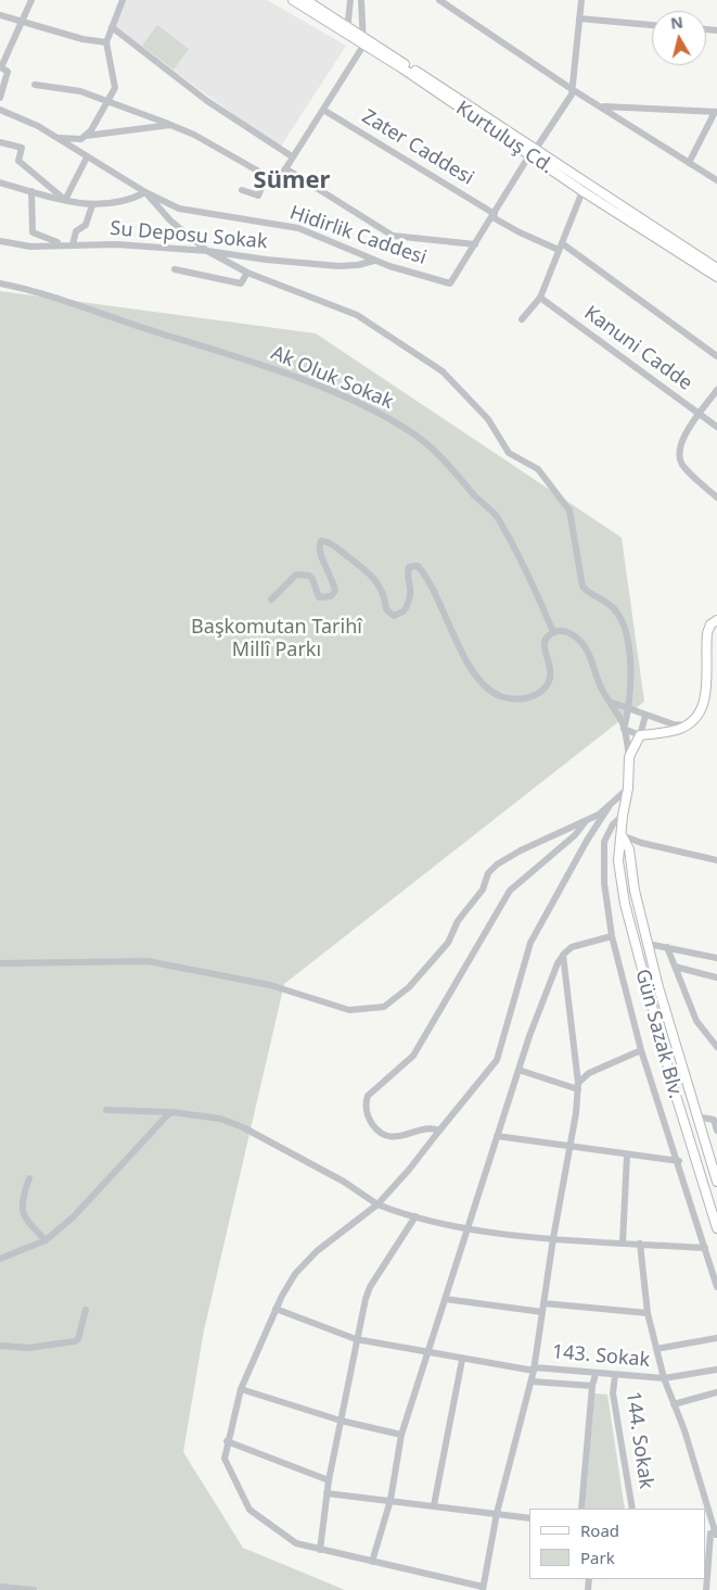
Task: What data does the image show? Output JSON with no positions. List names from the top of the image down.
{
  "streets": {
    "main road": ["Kurtuluş Cd.", "Gün Sazak Blv."],
    "street": [
      "Zater Caddesi",
      "Su Deposu Sokak",
      "Hidirlik Caddesi",
      "Kanuni Cadde",
      "Ak Oluk Sokak",
      "143. Sokak",
      "144. Sokak"
    ]
  },
  "crossings": [
    ["Kurtuluş Cd.", "Hidirlik Caddesi"],
    ["Zater Caddesi", "Hidirlik Caddesi"],
    ["Su Deposu Sokak", "Hidirlik Caddesi"],
    ["143. Sokak", "144. Sokak"]
  ],
  "districts": ["Sümer"],
  "parks": ["Başkomutan Tarihî Millî Parkı"],
  "legend": ["Road", "Park"],
  "north": "top"
}
